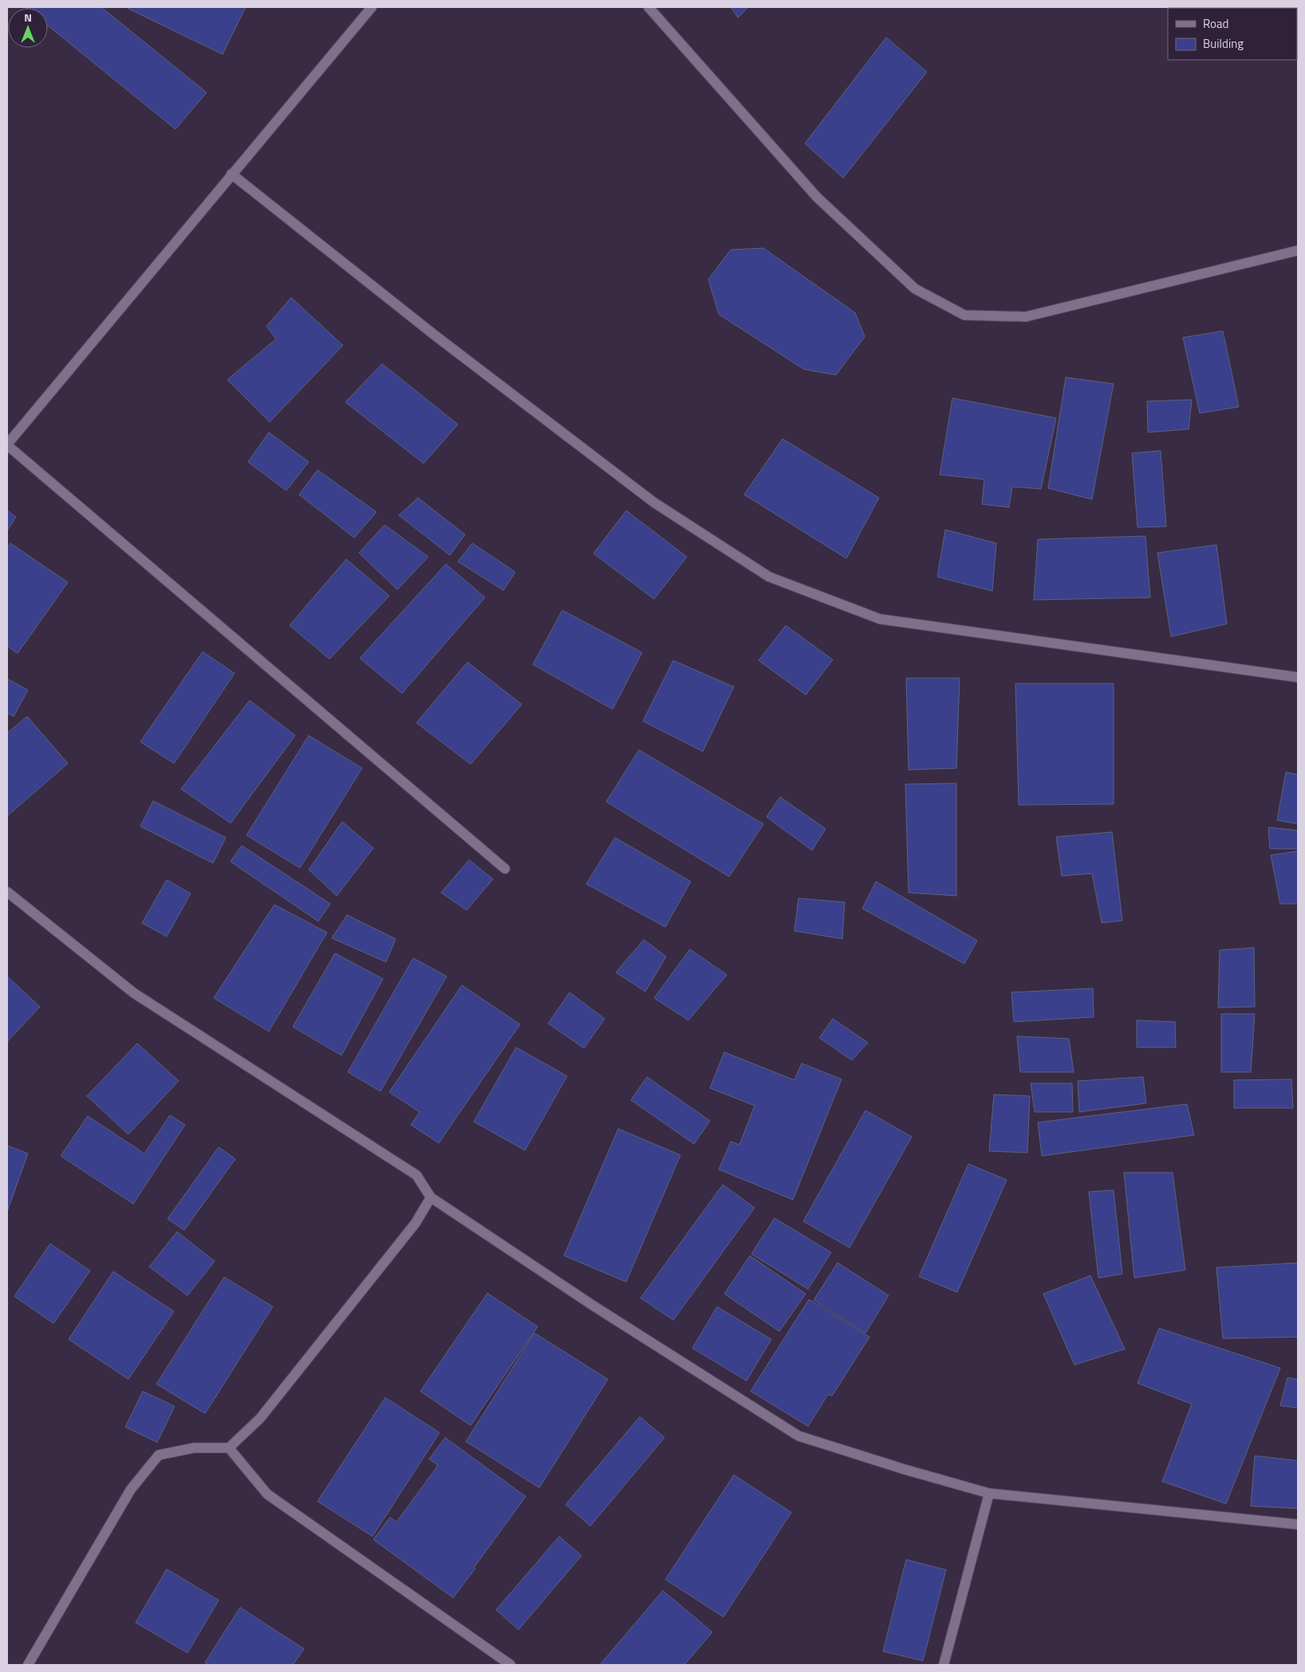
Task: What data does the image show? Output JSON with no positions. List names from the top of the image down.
{
  "legend": ["Road", "Building"],
  "north": "top"
}
